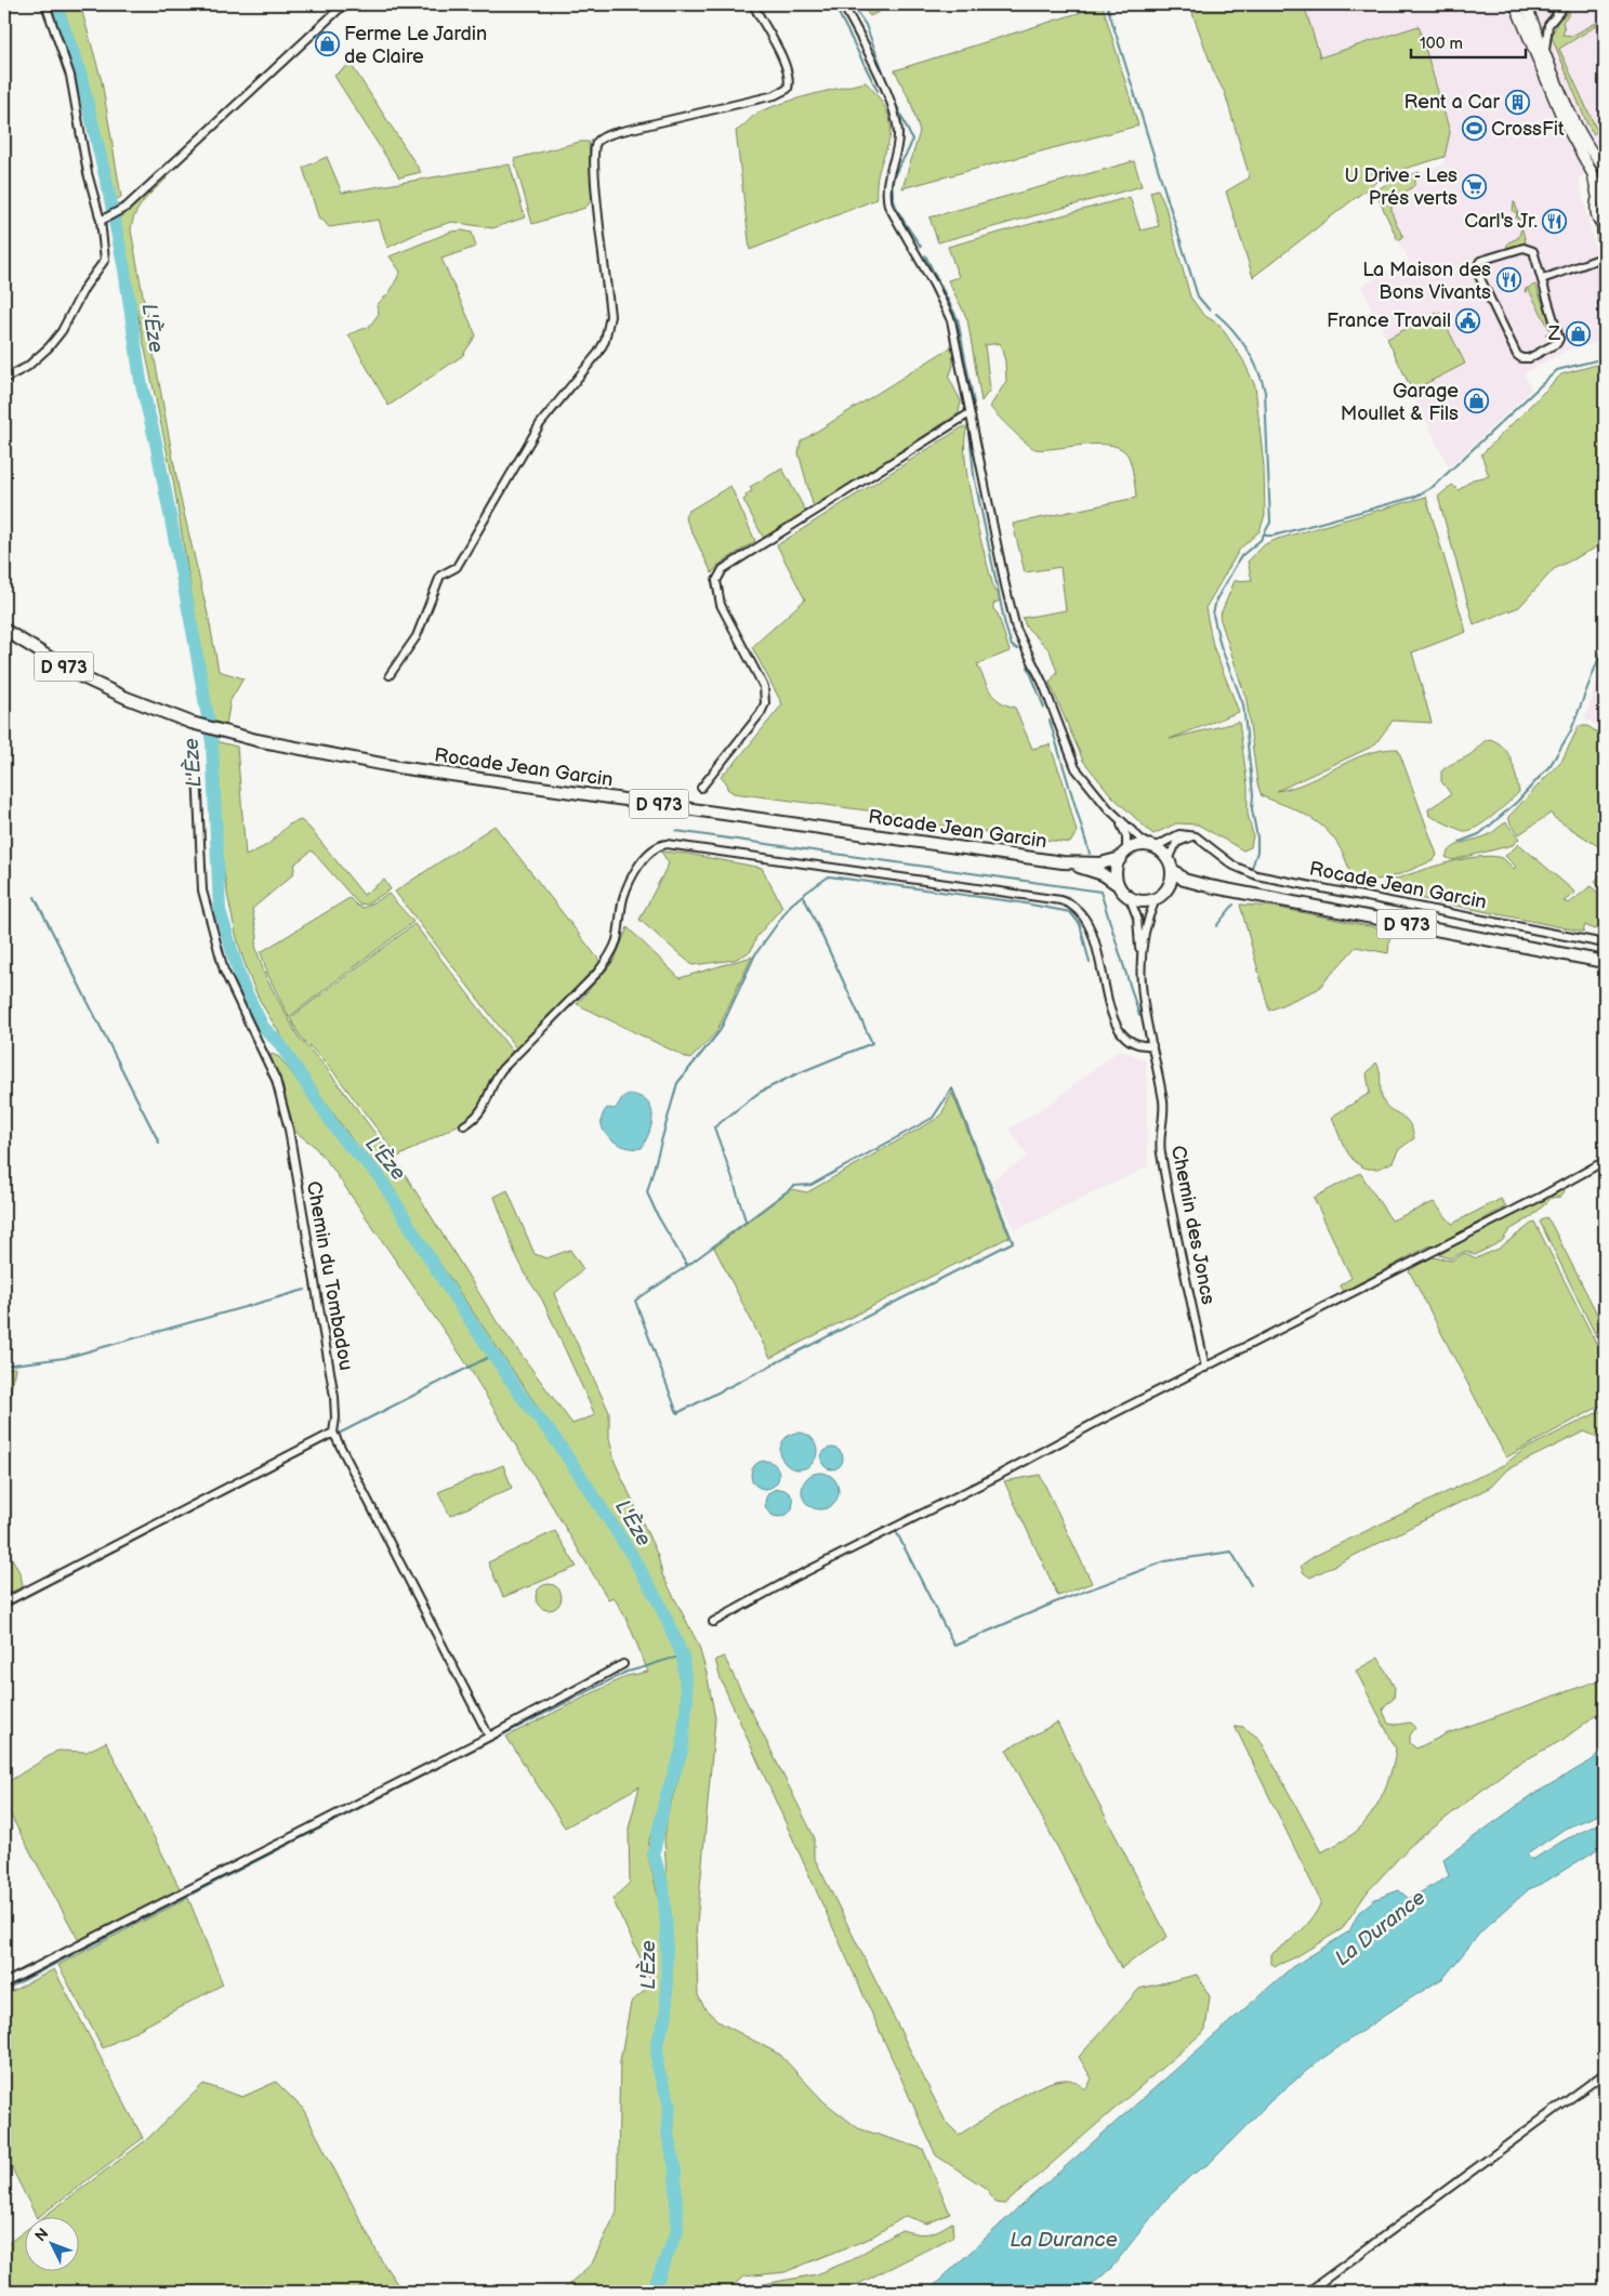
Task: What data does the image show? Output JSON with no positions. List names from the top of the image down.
{
  "streets": {
    "main road": ["D 973", "Rocade Jean Garcin"],
    "street": ["Chemin des Joncs", "Chemin du Tombadou"]
  },
  "crossings": [
    ["Rocade Jean Garcin", "Chemin des Joncs"]
  ],
  "water": ["L'Èze", "La Durance"],
  "places": {
    "shop": ["Ferme Le Jardin de Claire", "Z", "Garage Moullet & Fils"],
    "building": ["Rent a Car"],
    "sports": ["CrossFit"],
    "supermarket": ["U Drive - Les Prés verts"],
    "restaurant": ["Carl's Jr.", "La Maison des Bons Vivants"],
    "public building": ["France Travail"]
  },
  "scale_bar": "100 m",
  "north": "top left"
}
